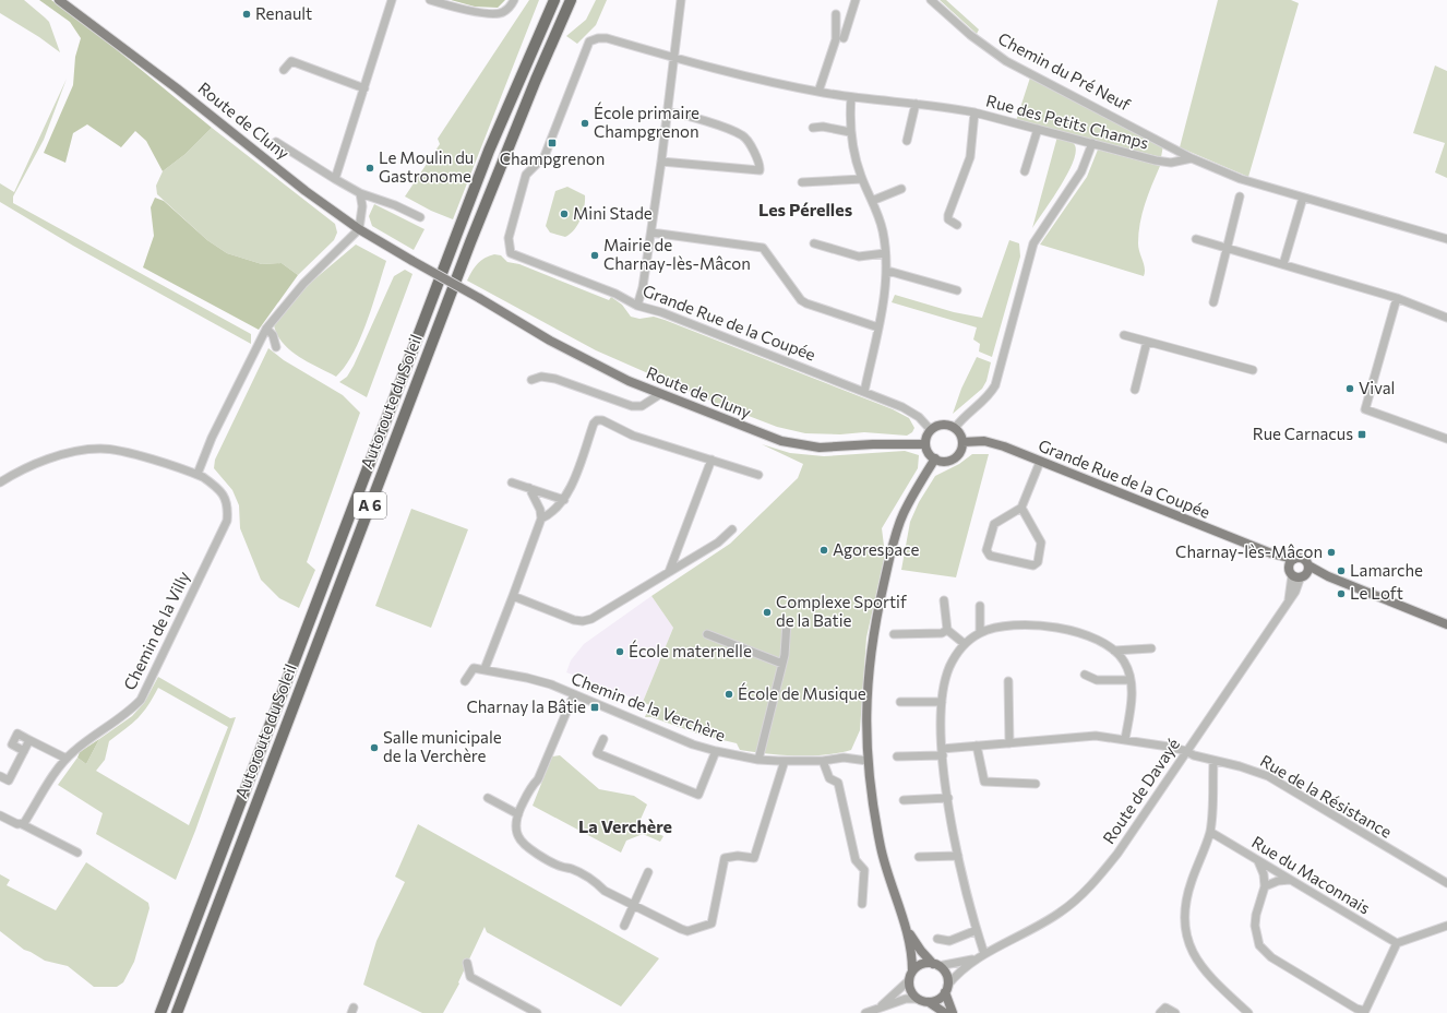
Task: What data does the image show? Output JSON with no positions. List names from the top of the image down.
{
  "streets": {
    "highway": ["Autoroute du Soleil", "A 6"],
    "main road": ["Route de Cluny", "Grande Rue de la Coupée"],
    "street": [
      "Chemin du Pré Neuf",
      "Rue des Petits Champs",
      "Chemin de la Villy",
      "Chemin de la Verchère",
      "Route de Davayé",
      "Rue de la Résistance",
      "Rue du Maconnais"
    ]
  },
  "crossings": [
    ["Chemin du Pré Neuf", "Rue des Petits Champs"],
    ["Route de Cluny", "Grande Rue de la Coupée"],
    ["Rue des Petits Champs", "Grande Rue de la Coupée"],
    ["Grande Rue de la Coupée", "Route de Davayé"],
    ["Route de Davayé", "Rue de la Résistance"]
  ],
  "districts": ["Les Pérelles", "La Verchère"],
  "places": {
    "other": [
      "Renault",
      "École primaire Champgrenon",
      "Le Moulin du Gastronome",
      "Mini Stade",
      "Mairie de Charnay-lès-Mâcon",
      "Vival",
      "Agorespace",
      "Charnay-lès-Mâcon",
      "Lamarche",
      "Le Loft",
      "Complexe Sportif de la Batie",
      "École maternelle",
      "École de Musique",
      "Salle municipale de la Verchère"
    ],
    "transit": ["Champgrenon", "Rue Carnacus", "Charnay la Bâtie"]
  }
}
